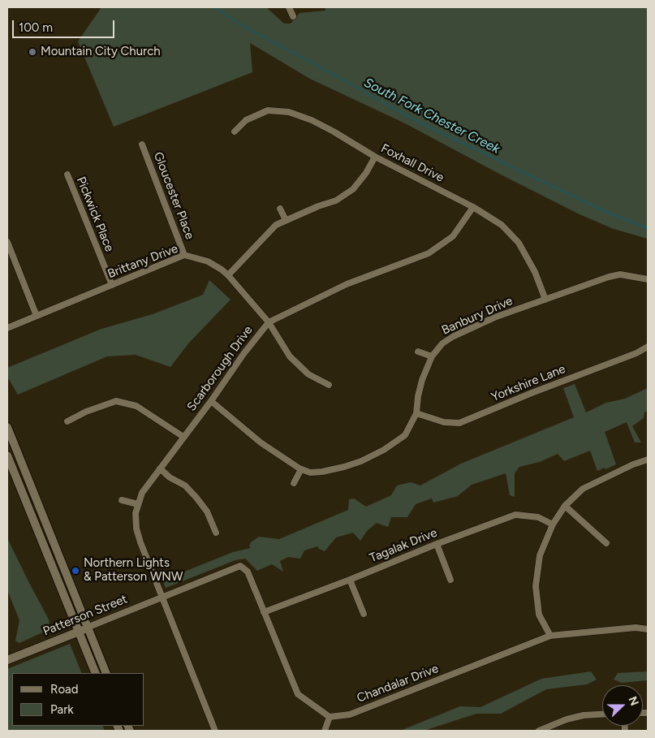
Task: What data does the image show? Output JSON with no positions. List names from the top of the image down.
{
  "streets": {
    "main road": ["Patterson Street"],
    "street": [
      "Foxhall Drive",
      "Gloucester Place",
      "Pickwick Place",
      "Brittany Drive",
      "Banbury Drive",
      "Scarborough Drive",
      "Yorkshire Lane",
      "Tagalak Drive",
      "Chandalar Drive"
    ]
  },
  "crossings": [
    ["Foxhall Drive", "Banbury Drive"],
    ["Foxhall Drive", "Scarborough Drive"],
    ["Gloucester Place", "Brittany Drive"],
    ["Pickwick Place", "Brittany Drive"],
    ["Brittany Drive", "Scarborough Drive"],
    ["Banbury Drive", "Scarborough Drive"],
    ["Banbury Drive", "Yorkshire Lane"],
    ["Scarborough Drive", "Patterson Street"],
    ["Tagalak Drive", "Patterson Street"]
  ],
  "water": ["South Fork Chester Creek"],
  "places": ["Mountain City Church", "Northern Lights & Patterson WNW"],
  "legend": ["Road", "Park"],
  "scale_bar": "100 m",
  "north": "right"
}
